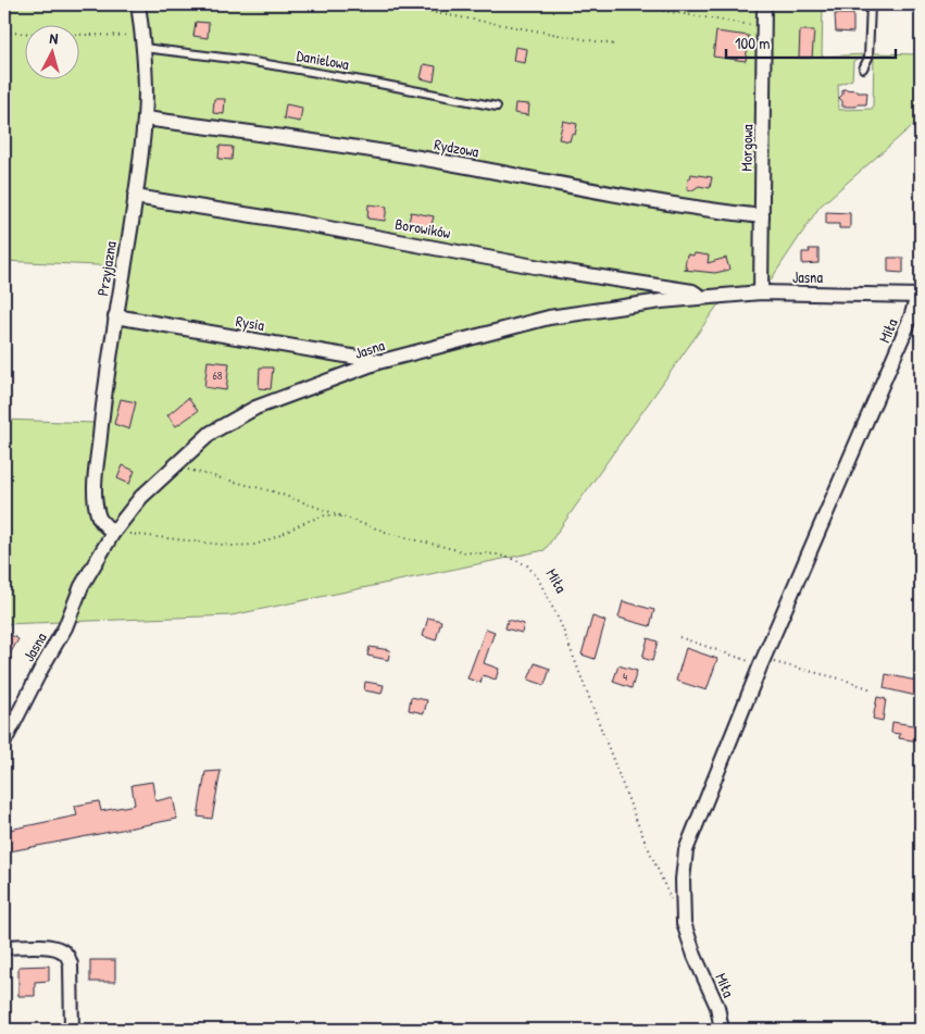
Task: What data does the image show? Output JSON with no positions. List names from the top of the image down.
{
  "streets": {
    "street": [
      "Rydzowa",
      "Morgowa",
      "Borowików",
      "Przyjazna",
      "Jasna",
      "Rysia",
      "Miła"
    ],
    "lane": ["Danielowa"]
  },
  "crossings": [
    ["Danielowa", "Przyjazna"],
    ["Rydzowa", "Morgowa"],
    ["Rydzowa", "Przyjazna"],
    ["Morgowa", "Jasna"],
    ["Borowików", "Przyjazna"],
    ["Borowików", "Jasna"],
    ["Przyjazna", "Jasna"],
    ["Przyjazna", "Rysia"],
    ["Jasna", "Rysia"],
    ["Jasna", "Miła"]
  ],
  "house_numbers": ["68", "4"],
  "scale_bar": "100 m",
  "north": "top"
}
